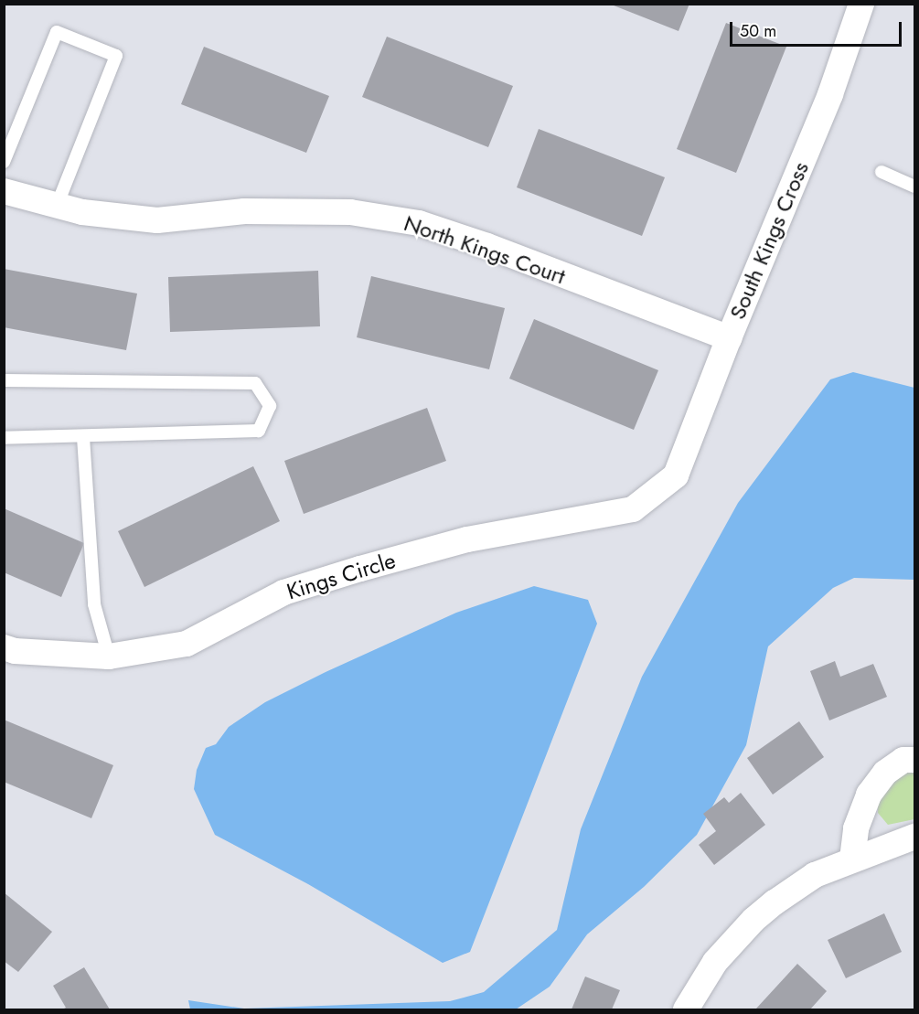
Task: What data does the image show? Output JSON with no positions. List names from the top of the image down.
{
  "streets": {
    "street": ["South Kings Cross", "North Kings Court", "Kings Circle"]
  },
  "crossings": [
    ["South Kings Cross", "North Kings Court"],
    ["South Kings Cross", "Kings Circle"]
  ],
  "scale_bar": "50 m"
}
